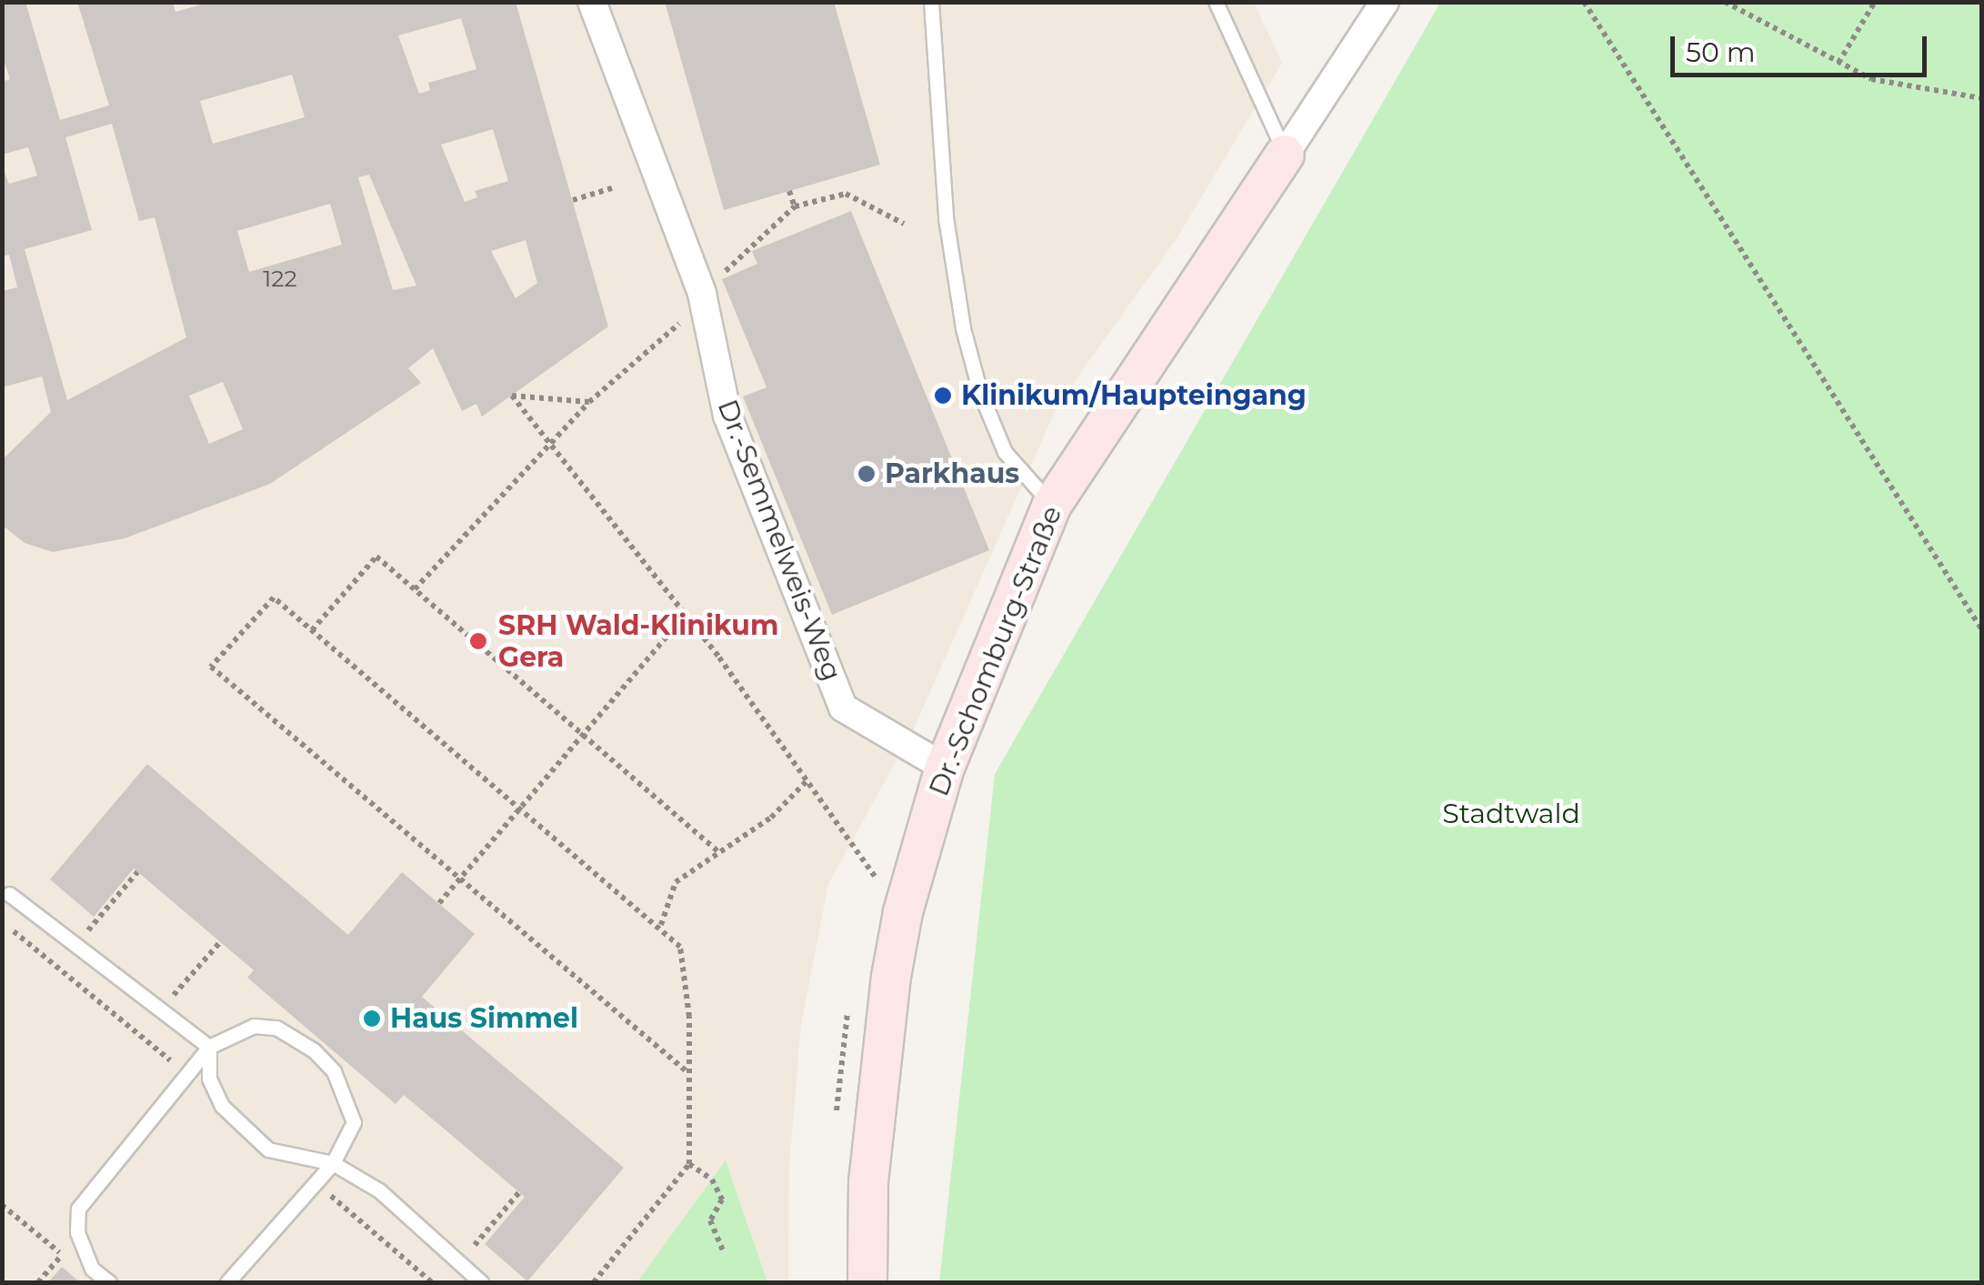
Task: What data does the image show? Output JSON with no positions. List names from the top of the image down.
{
  "streets": {
    "street": ["Dr.-Semmelweis-Weg", "Dr.-Schomburg-Straße"]
  },
  "crossings": [
    ["Dr.-Semmelweis-Weg", "Dr.-Schomburg-Straße"]
  ],
  "parks": ["Stadtwald"],
  "places": [
    "Klinikum/Haupteingang",
    "Parkhaus",
    "SRH Wald-Klinikum Gera",
    "Haus Simmel"
  ],
  "house_numbers": ["122"],
  "scale_bar": "50 m"
}
